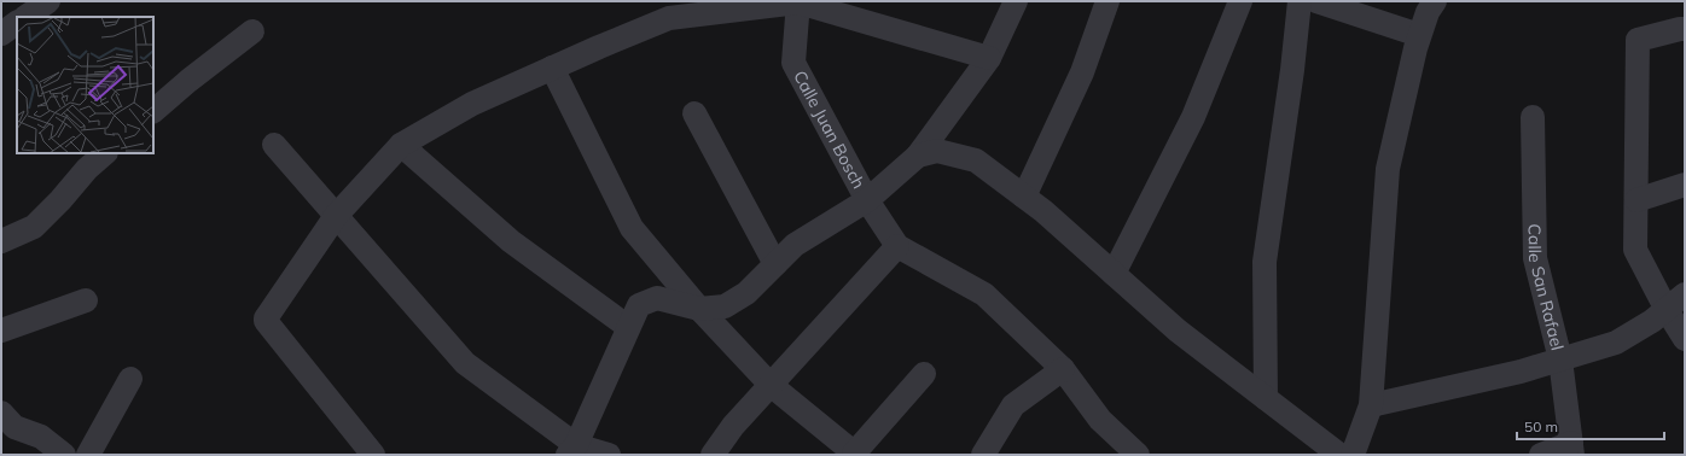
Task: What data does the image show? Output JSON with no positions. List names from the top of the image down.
{
  "streets": {
    "street": ["Calle Juan Bosch", "Calle San Rafael"]
  },
  "scale_bar": "50 m"
}
